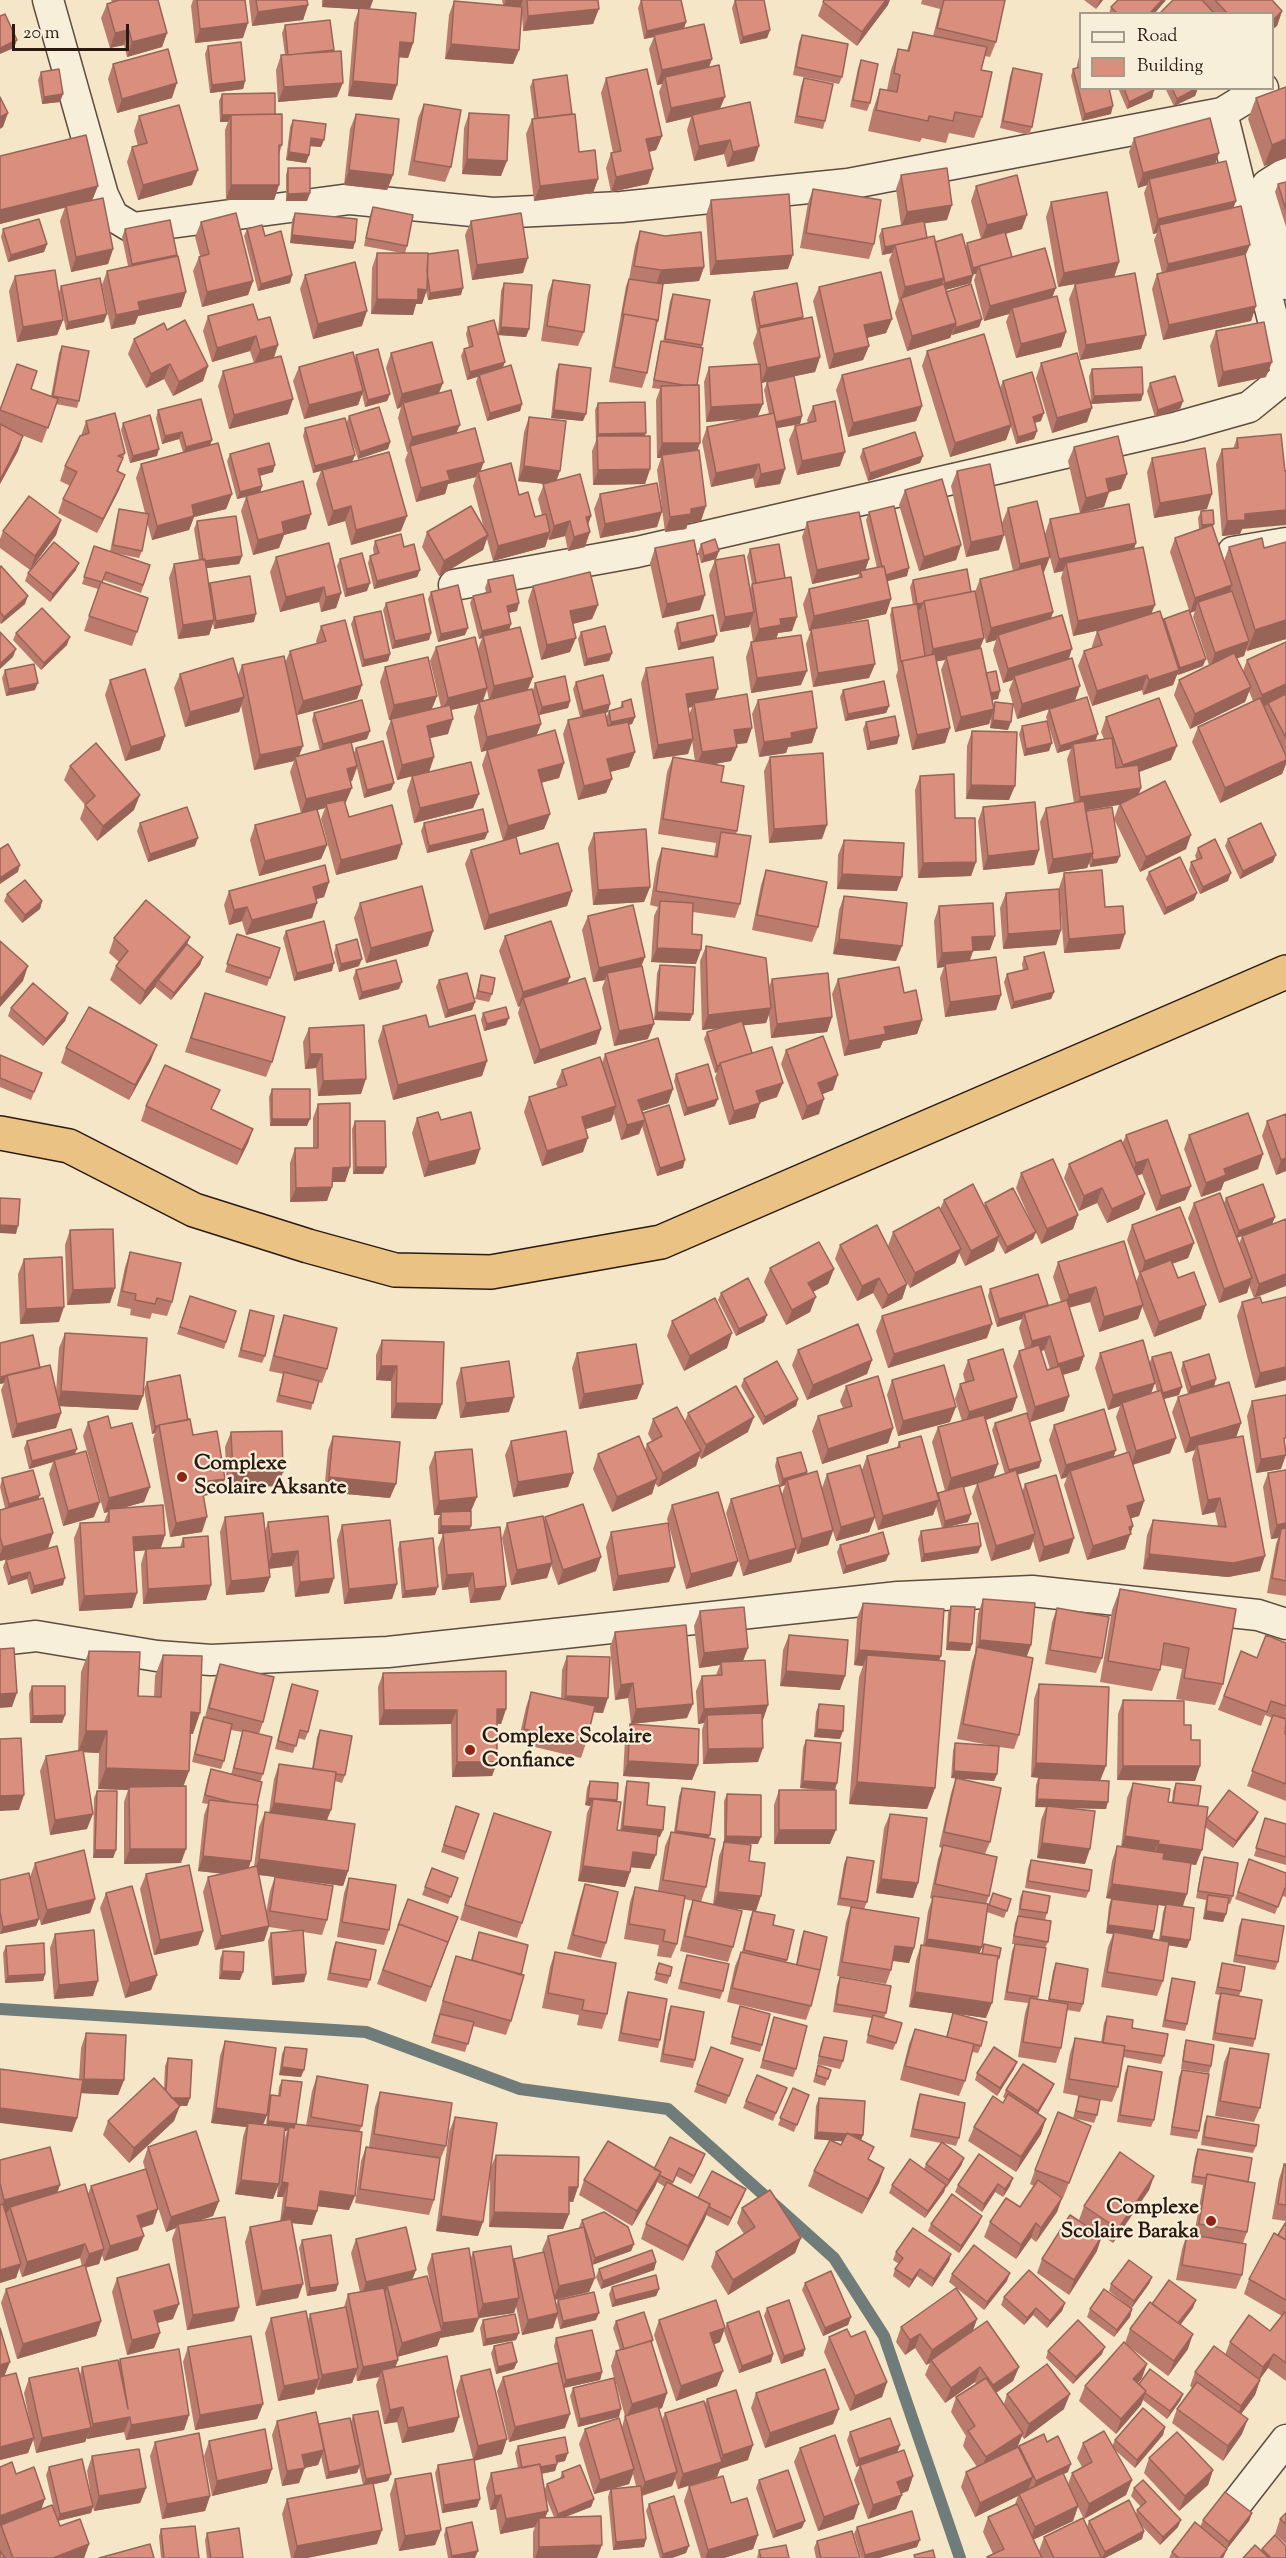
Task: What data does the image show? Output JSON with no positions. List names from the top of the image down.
{
  "places": ["Complexe Scolaire Aksante", "Complexe Scolaire Confiance", "Complexe Scolaire Baraka"],
  "legend": ["Road", "Building"],
  "scale_bar": "20 m"
}
